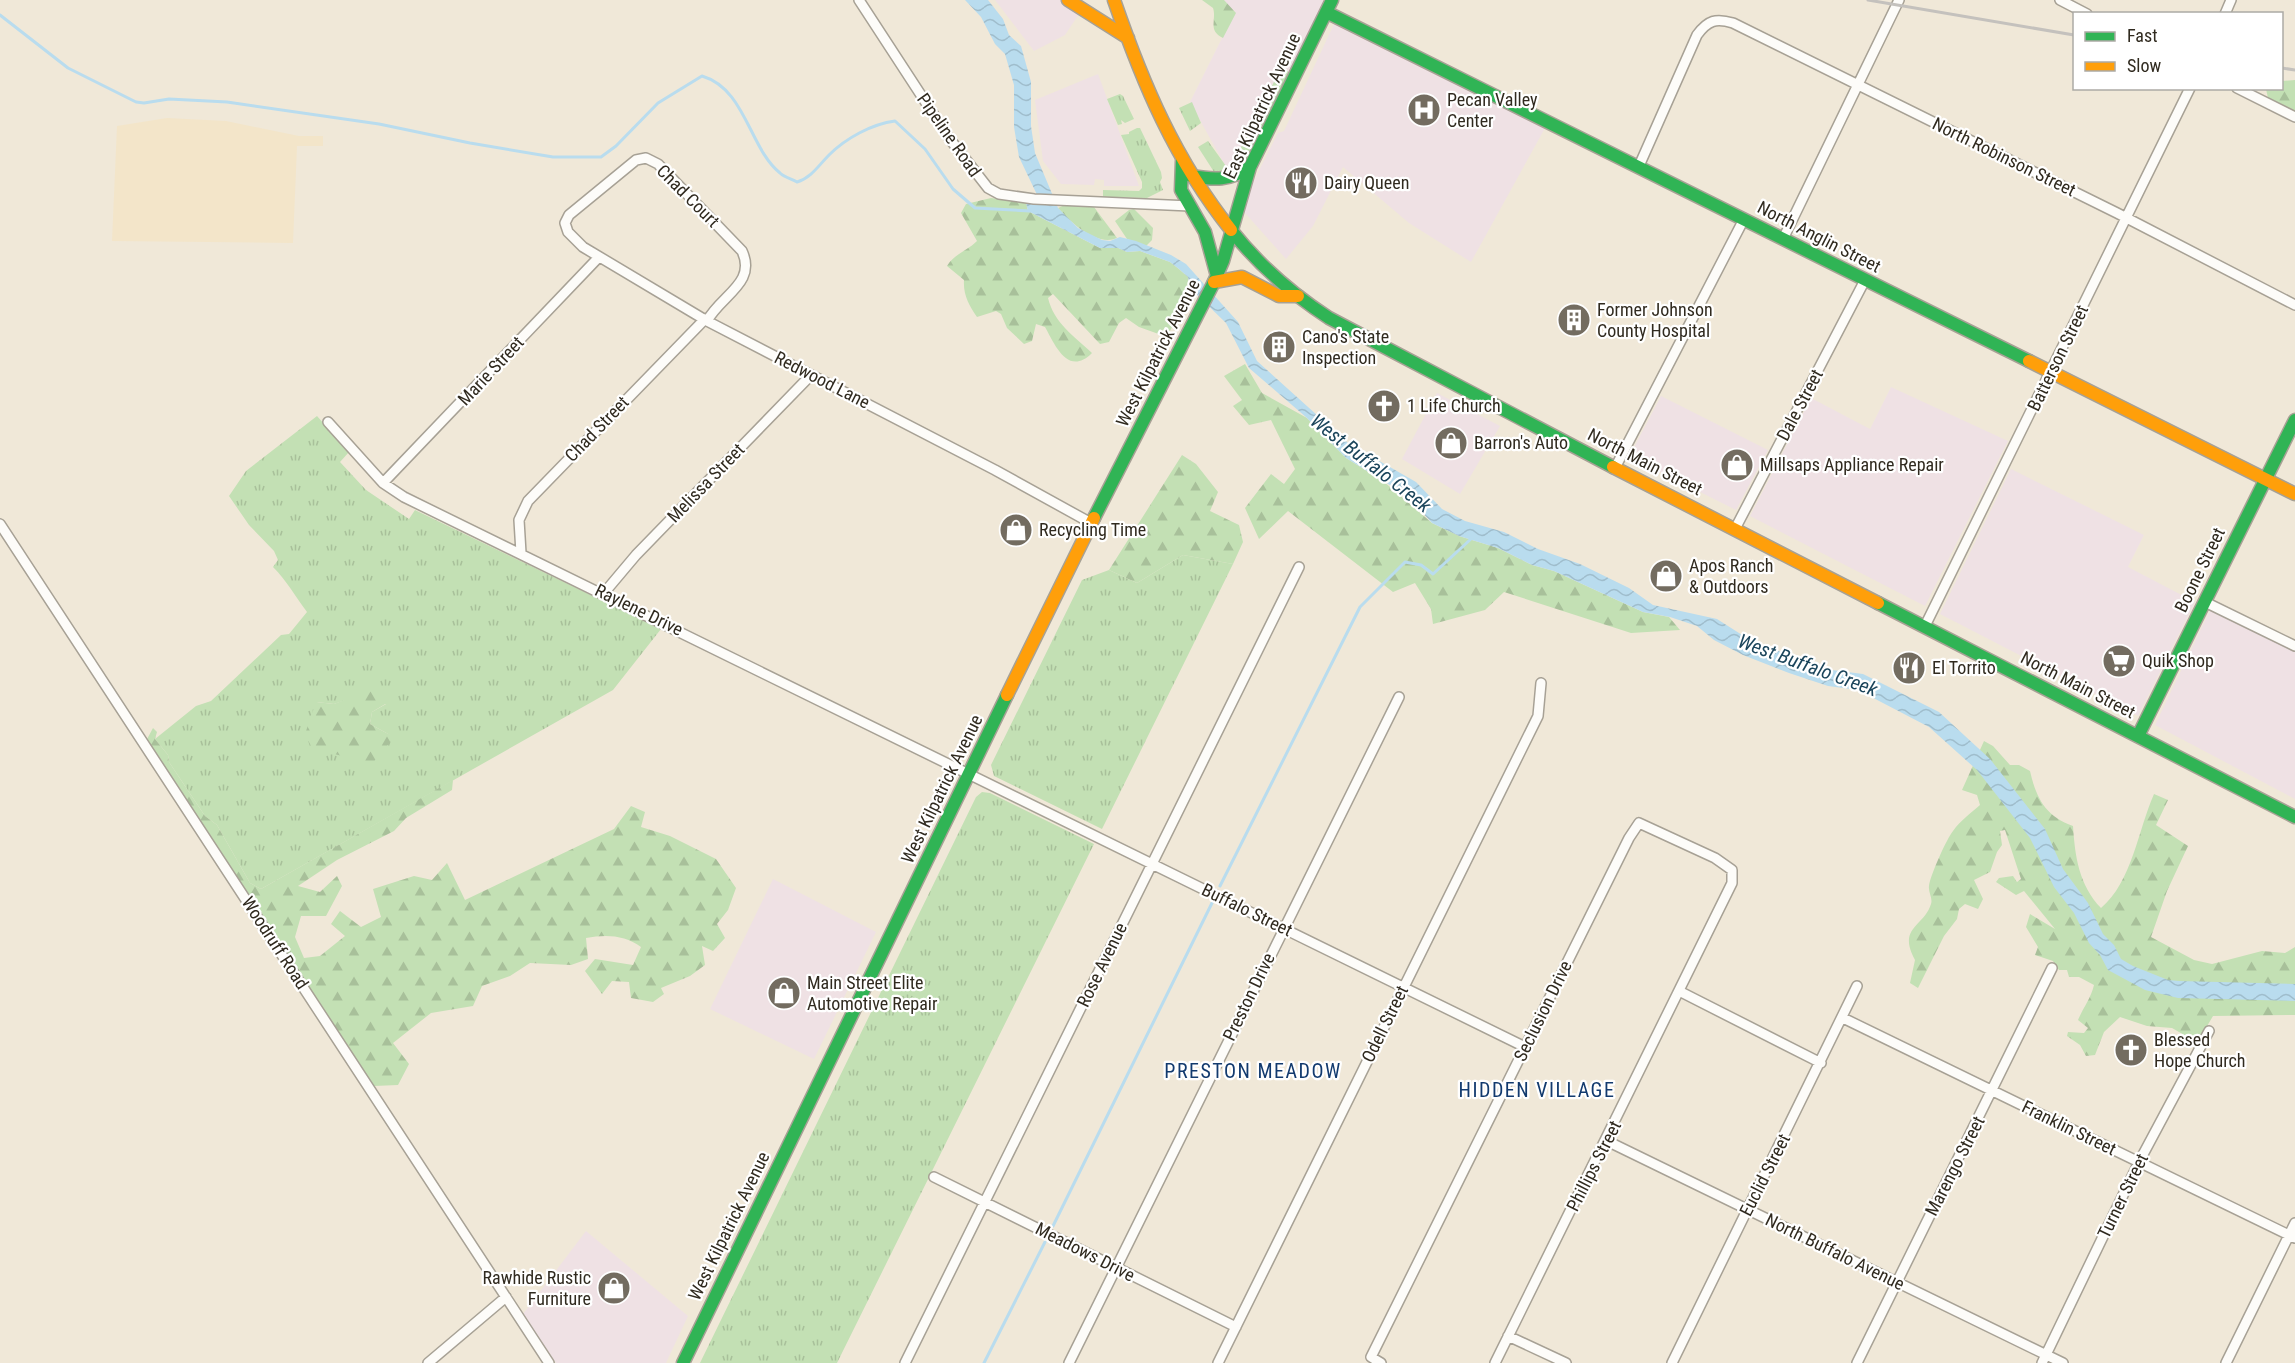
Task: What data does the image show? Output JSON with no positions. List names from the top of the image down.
{
  "streets": {
    "main road": [
      "East Kilpatrick Avenue",
      "North Anglin Street",
      "West Kilpatrick Avenue",
      "North Main Street",
      "Boone Street"
    ],
    "street": [
      "Pipeline Road",
      "North Robinson Street",
      "Chad Court",
      "Batterson Street",
      "Marie Street",
      "Redwood Lane",
      "Dale Street",
      "Chad Street",
      "Melissa Street",
      "Raylene Drive",
      "Buffalo Street",
      "Woodruff Road",
      "Rose Avenue",
      "Preston Drive",
      "Seclusion Drive",
      "Odell Street",
      "Franklin Street",
      "Phillips Street",
      "Marengo Street",
      "Euclid Street",
      "Turner Street",
      "Meadows Drive",
      "North Buffalo Avenue"
    ]
  },
  "crossings": [
    ["East Kilpatrick Avenue", "North Anglin Street"],
    ["East Kilpatrick Avenue", "West Kilpatrick Avenue"],
    ["East Kilpatrick Avenue", "North Main Street"],
    ["North Robinson Street", "North Anglin Street"],
    ["North Robinson Street", "Batterson Street"],
    ["Chad Court", "Redwood Lane"],
    ["Chad Court", "Chad Street"],
    ["North Anglin Street", "Batterson Street"],
    ["North Anglin Street", "Dale Street"],
    ["North Anglin Street", "Boone Street"],
    ["West Kilpatrick Avenue", "Redwood Lane"],
    ["West Kilpatrick Avenue", "North Main Street"],
    ["West Kilpatrick Avenue", "Raylene Drive"],
    ["West Kilpatrick Avenue", "Buffalo Street"],
    ["Batterson Street", "North Main Street"],
    ["Marie Street", "Redwood Lane"],
    ["Marie Street", "Raylene Drive"],
    ["Redwood Lane", "Chad Street"],
    ["Redwood Lane", "Melissa Street"],
    ["Dale Street", "North Main Street"],
    ["Chad Street", "Raylene Drive"],
    ["North Main Street", "Boone Street"],
    ["Melissa Street", "Raylene Drive"],
    ["Raylene Drive", "Buffalo Street"],
    ["Buffalo Street", "Rose Avenue"],
    ["Buffalo Street", "Preston Drive"],
    ["Buffalo Street", "Seclusion Drive"],
    ["Buffalo Street", "Odell Street"],
    ["Rose Avenue", "Meadows Drive"],
    ["Preston Drive", "Meadows Drive"],
    ["Seclusion Drive", "Phillips Street"],
    ["Odell Street", "Meadows Drive"],
    ["Franklin Street", "Marengo Street"],
    ["Franklin Street", "Euclid Street"],
    ["Franklin Street", "Turner Street"],
    ["Phillips Street", "North Buffalo Avenue"],
    ["Marengo Street", "North Buffalo Avenue"],
    ["Euclid Street", "North Buffalo Avenue"],
    ["Turner Street", "North Buffalo Avenue"]
  ],
  "districts": ["PRESTON MEADOW", "HIDDEN VILLAGE"],
  "water": ["West Buffalo Creek"],
  "places": {
    "hospital": ["Pecan Valley Center"],
    "restaurant": ["Dairy Queen", "El Torrito"],
    "building": ["Former Johnson County Hospital", "Cano's State Inspection"],
    "church": ["1 Life Church", "Blessed Hope Church"],
    "shop": [
      "Barron's Auto",
      "Millsaps Appliance Repair",
      "Recycling Time",
      "Apos Ranch & Outdoors",
      "Main Street Elite Automotive Repair",
      "Rawhide Rustic Furniture"
    ],
    "supermarket": ["Quik Shop"]
  },
  "legend": ["Fast", "Slow"]
}
